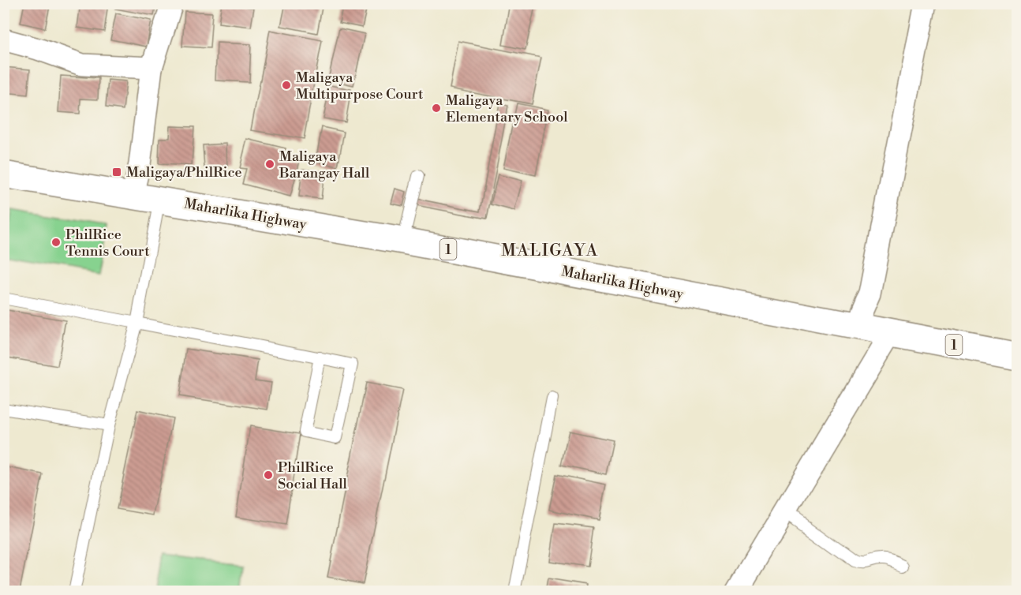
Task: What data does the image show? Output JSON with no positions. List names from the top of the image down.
{
  "streets": {
    "highway": ["Maharlika Highway", "1"]
  },
  "districts": ["MALIGAYA"],
  "places": {
    "other": [
      "Maligaya Multipurpose Court",
      "Maligaya Elementary School",
      "Maligaya Barangay Hall",
      "PhilRice Tennis Court",
      "PhilRice Social Hall"
    ],
    "transit": ["Maligaya/PhilRice"]
  }
}
